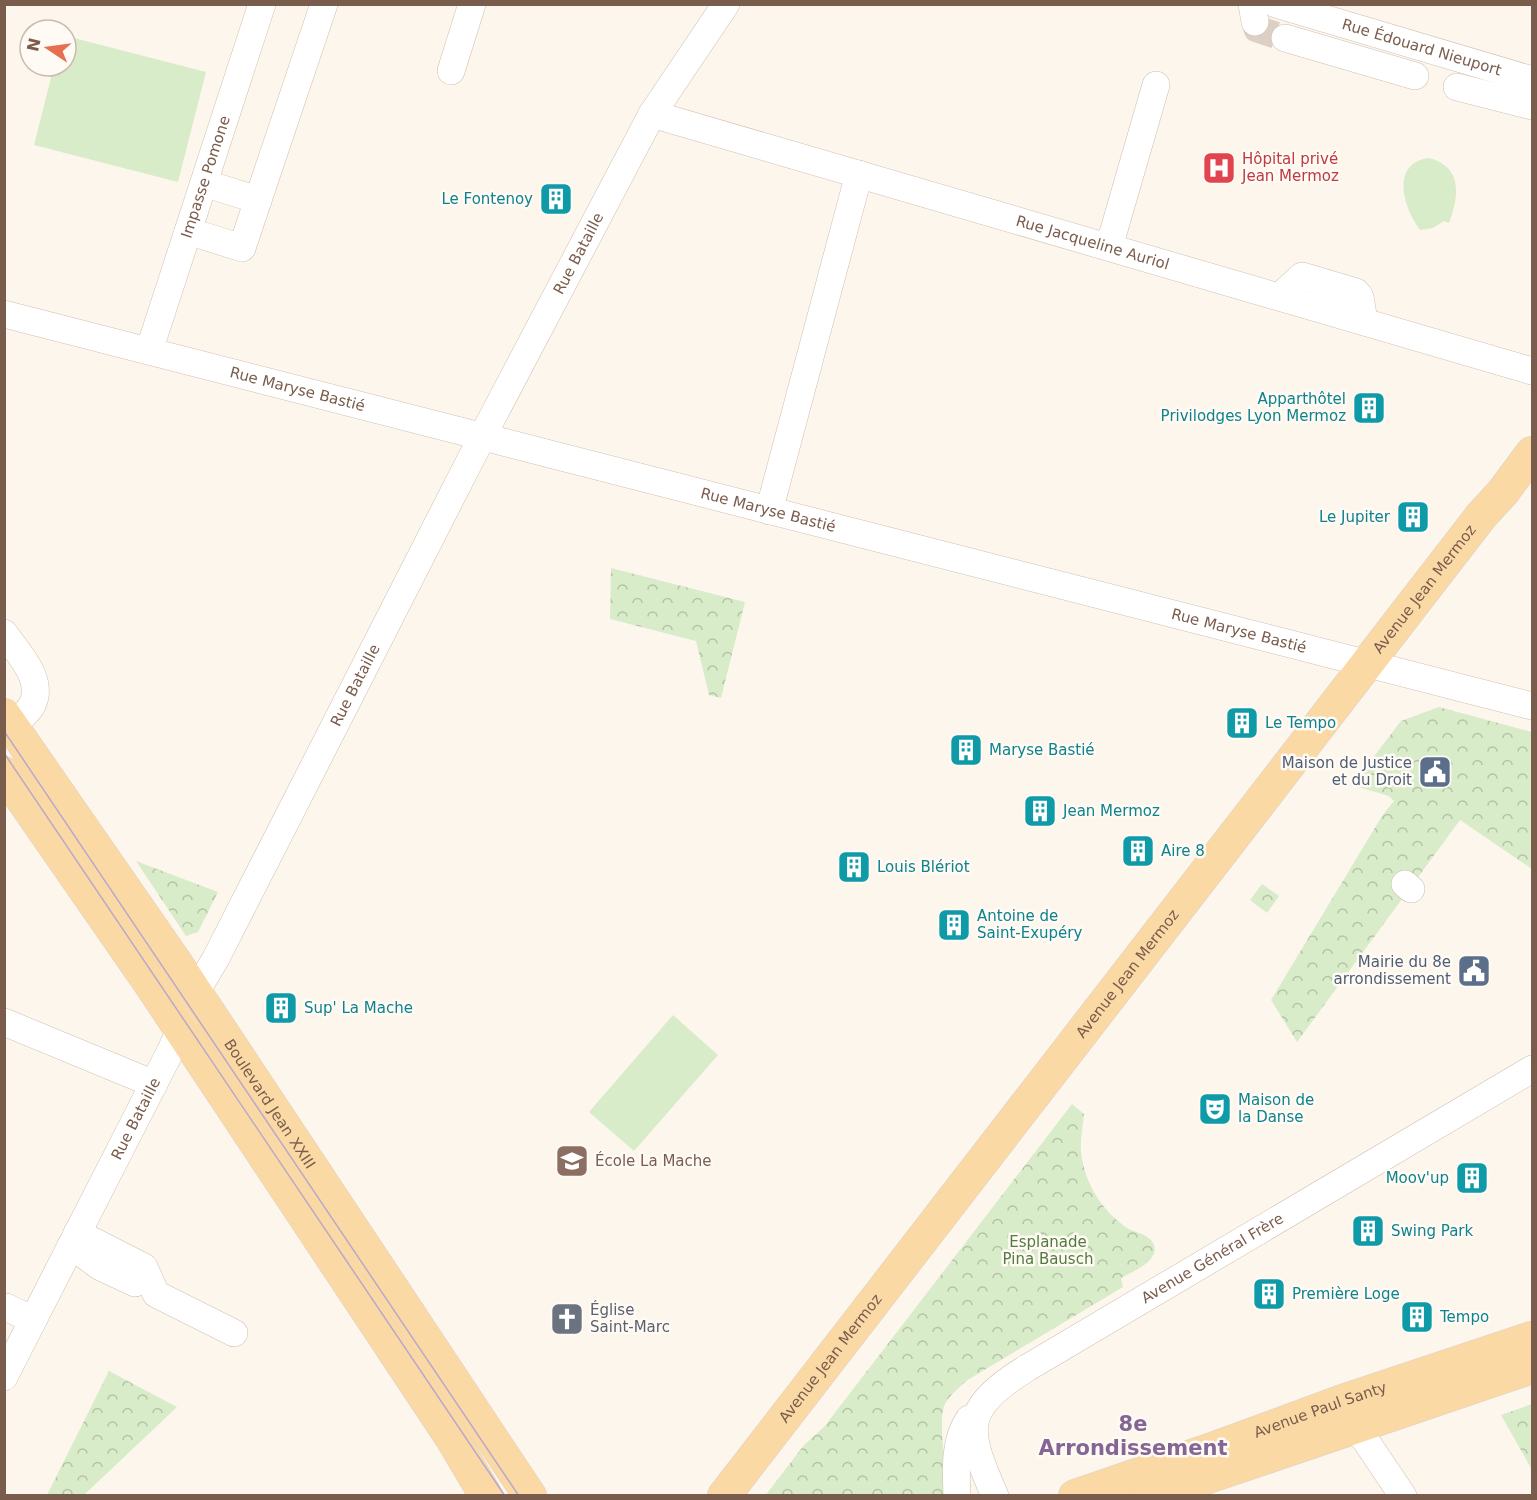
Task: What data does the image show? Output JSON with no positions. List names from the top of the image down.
{
  "streets": {
    "main road": ["Avenue Jean Mermoz", "Boulevard Jean XXIII", "Avenue Paul Santy"],
    "street": [
      "Rue Édouard Nieuport",
      "Impasse Pomone",
      "Rue Jacqueline Auriol",
      "Rue Bataille",
      "Rue Maryse Bastié",
      "Avenue Général Frère"
    ]
  },
  "crossings": [
    ["Impasse Pomone", "Rue Maryse Bastié"],
    ["Rue Jacqueline Auriol", "Rue Bataille"],
    ["Rue Bataille", "Rue Maryse Bastié"],
    ["Rue Bataille", "Boulevard Jean XXIII"],
    ["Rue Maryse Bastié", "Avenue Jean Mermoz"]
  ],
  "districts": ["8e Arrondissement"],
  "parks": ["Esplanade Pina Bausch"],
  "places": {
    "hospital": ["Hôpital privé Jean Mermoz"],
    "building": [
      "Le Fontenoy",
      "Apparthôtel Privilodges Lyon Mermoz",
      "Le Jupiter",
      "Le Tempo",
      "Maryse Bastié",
      "Jean Mermoz",
      "Aire 8",
      "Louis Blériot",
      "Antoine de Saint-Exupéry",
      "Sup' La Mache",
      "Moov'up",
      "Swing Park",
      "Première Loge",
      "Tempo"
    ],
    "public building": ["Maison de Justice et du Droit", "Mairie du 8e arrondissement"],
    "theatre": ["Maison de la Danse"],
    "school or university": ["École La Mache"],
    "church": ["Église Saint-Marc"]
  },
  "north": "left"
}
